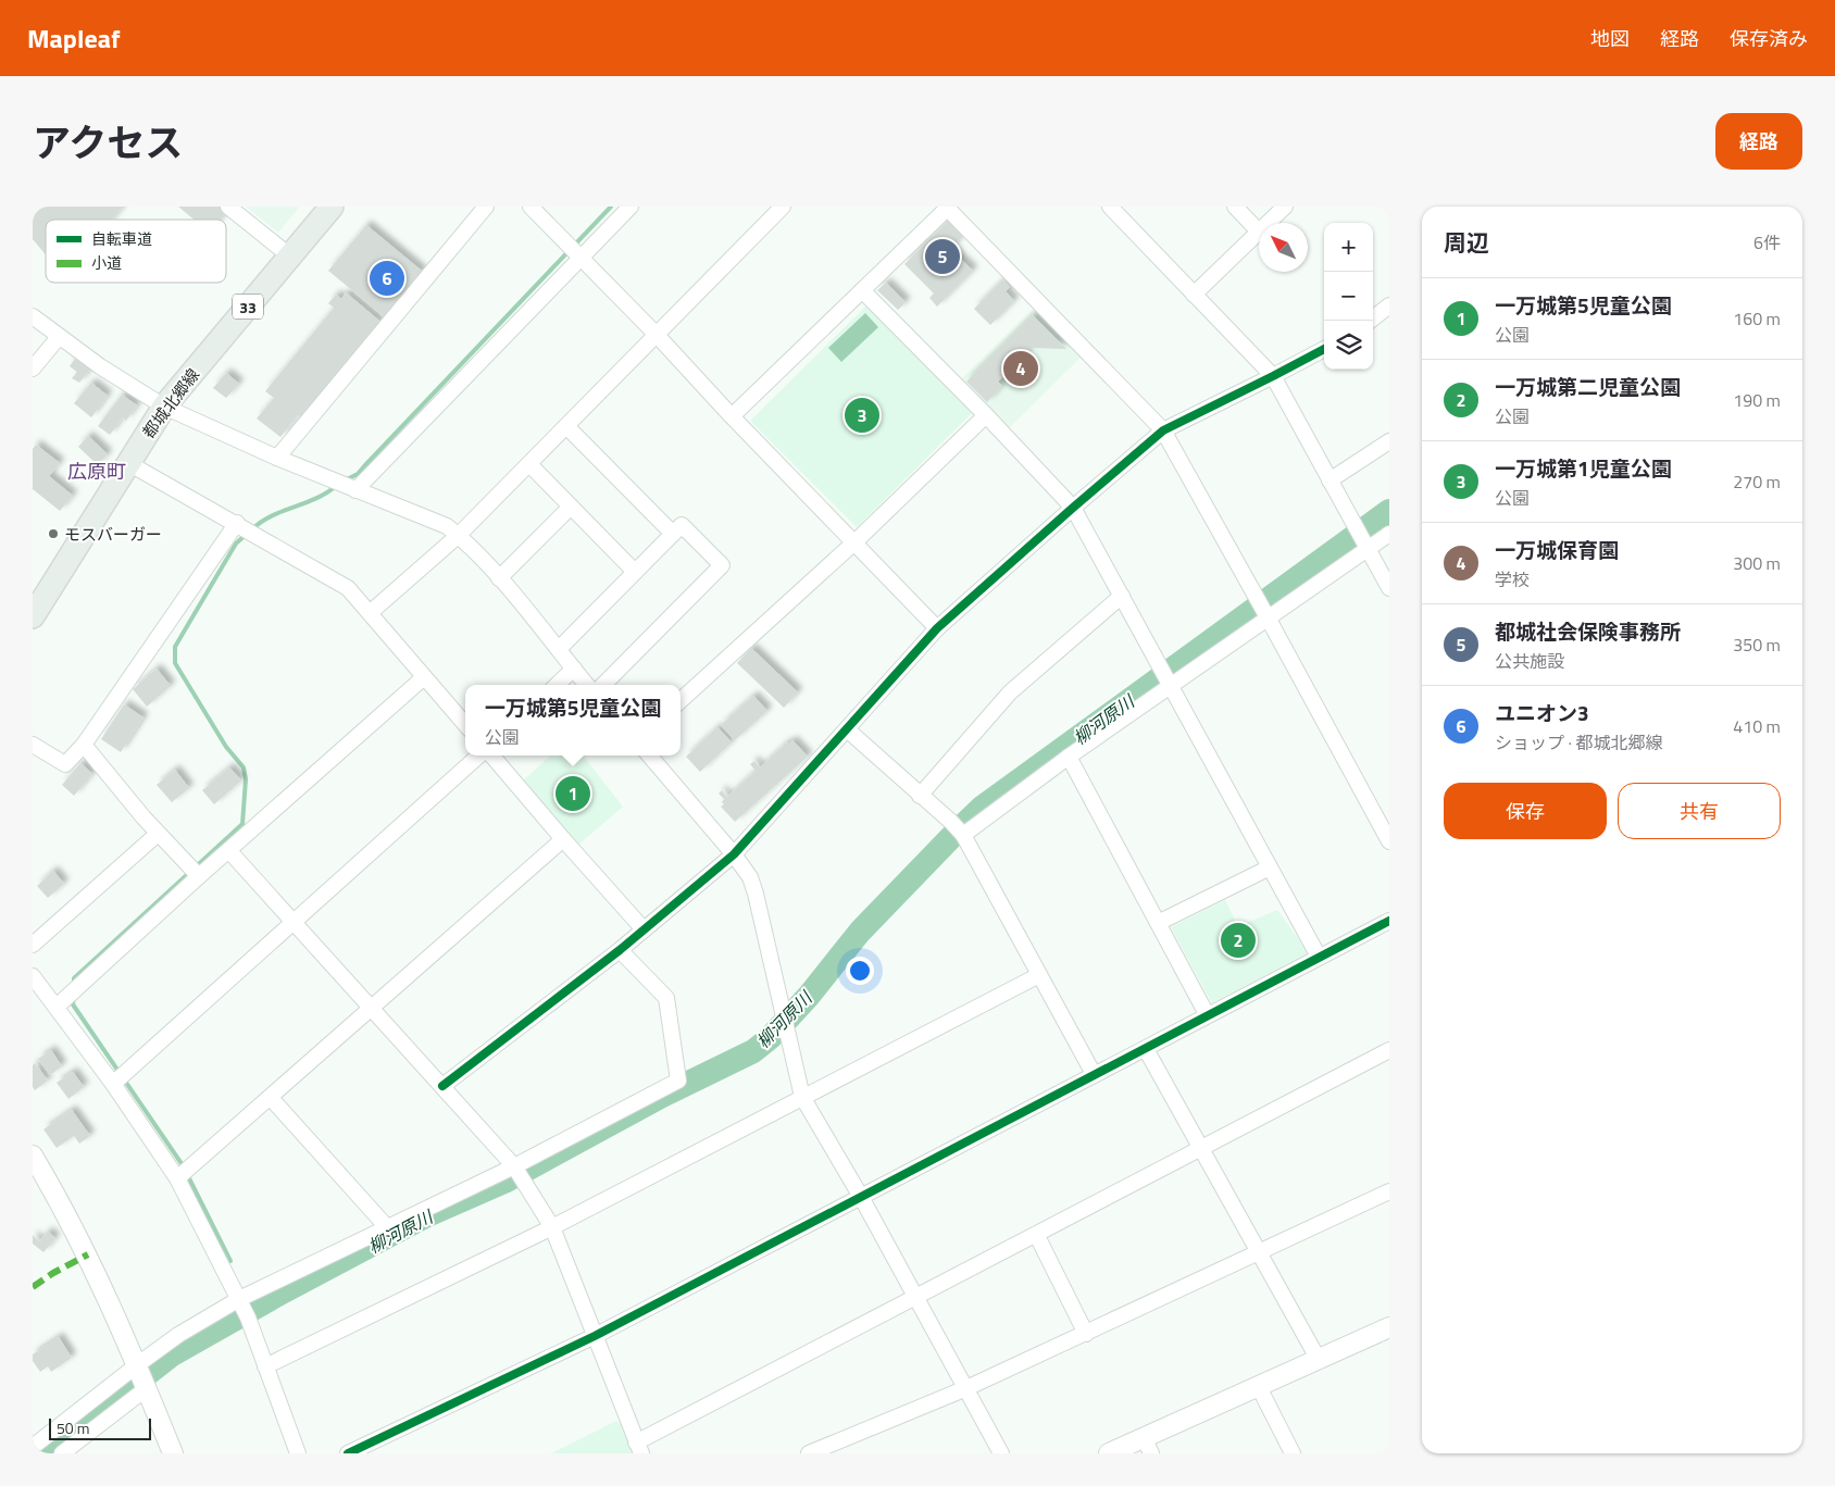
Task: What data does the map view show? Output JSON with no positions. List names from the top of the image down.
{
  "streets": {
    "main road": ["33", "都城北郷線"]
  },
  "districts": ["広原町"],
  "water": ["柳河原川"],
  "places": ["モスバーガー"],
  "legend": ["自転車道", "小道"],
  "scale_bar": "50 m",
  "north": "top left",
  "page": {
    "header": "Mapleaf",
    "nav": ["地図", "経路", "保存済み"],
    "title": "アクセス",
    "buttons": [
      "経路",
      ["保存", "共有"]
    ],
    "heading": ["周辺", "6件"],
    "map_buttons": ["+", "−"],
    "pins": [
      "5",
      "6",
      "4",
      "3",
      "1",
      "2"
    ],
    "list": [
      {
        "mark": "1",
        "name": "一万城第5児童公園",
        "note": "公園",
        "value": "160 m"
      },
      {
        "mark": "2",
        "name": "一万城第二児童公園",
        "note": "公園",
        "value": "190 m"
      },
      {
        "mark": "3",
        "name": "一万城第1児童公園",
        "note": "公園",
        "value": "270 m"
      },
      {
        "mark": "4",
        "name": "一万城保育園",
        "note": "学校",
        "value": "300 m"
      },
      {
        "mark": "5",
        "name": "都城社会保険事務所",
        "note": "公共施設",
        "value": "350 m"
      },
      {
        "mark": "6",
        "name": "ユニオン3",
        "note": "ショップ · 都城北郷線",
        "value": "410 m"
      }
    ],
    "popup": ["一万城第5児童公園", "公園"],
    "scale": "50 m"
  }
}
